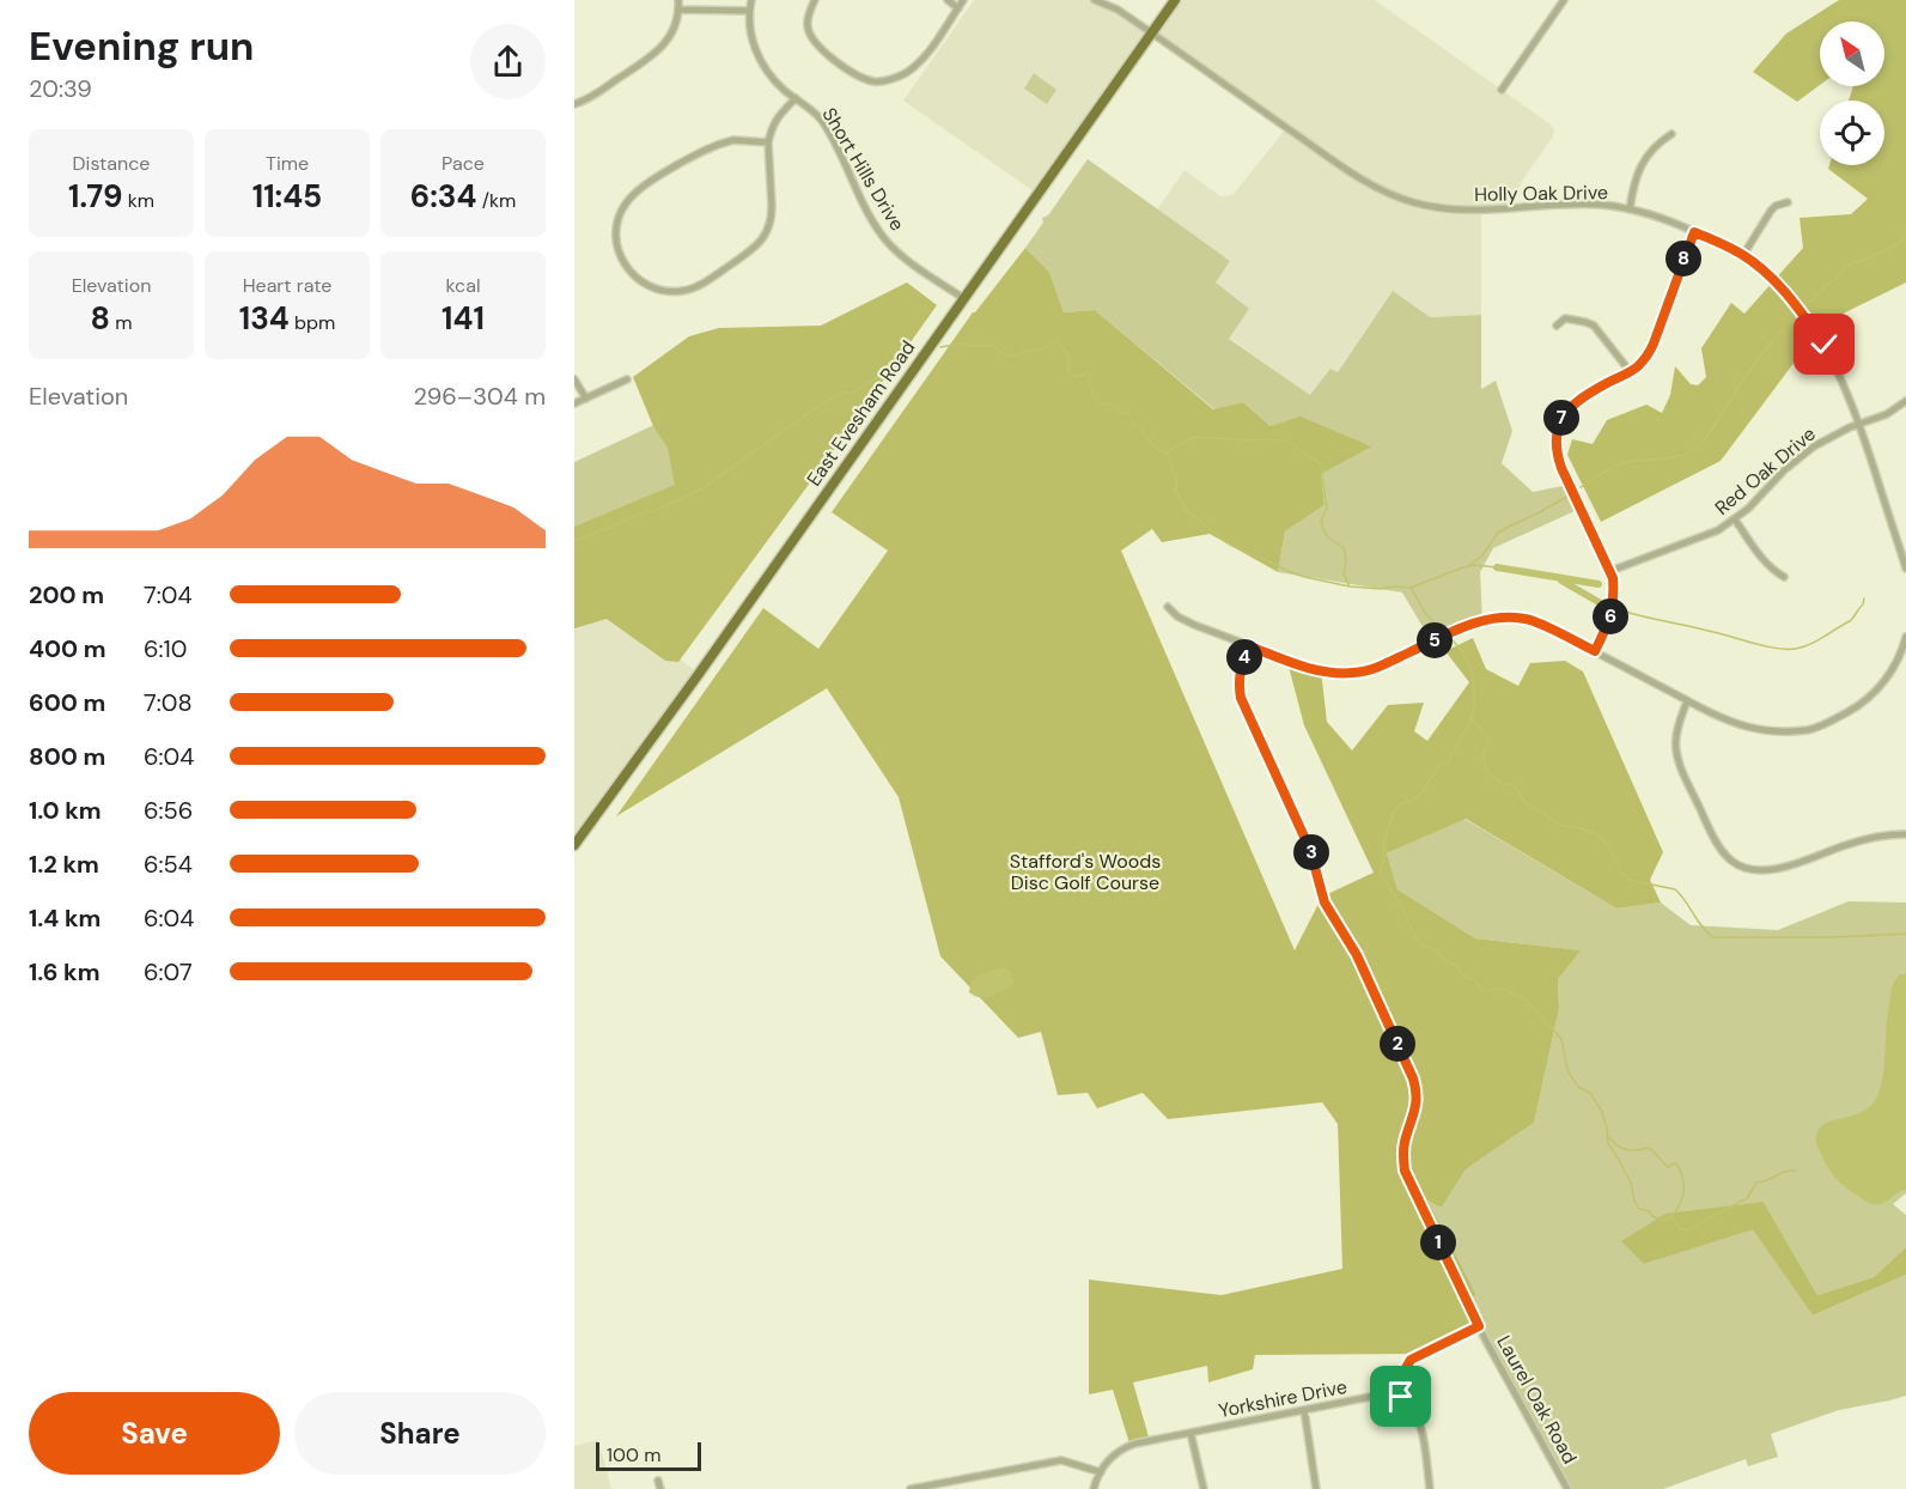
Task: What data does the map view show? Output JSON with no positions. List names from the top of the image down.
{
  "streets": {
    "main road": ["East Evesham Road"],
    "street": [
      "Short Hills Drive",
      "Holly Oak Drive",
      "Red Oak Drive",
      "Yorkshire Drive",
      "Laurel Oak Road"
    ]
  },
  "crossings": [
    ["Short Hills Drive", "East Evesham Road"],
    ["Holly Oak Drive", "East Evesham Road"],
    ["Holly Oak Drive", "Red Oak Drive"]
  ],
  "parks": ["Stafford's Woods Disc Golf Course"],
  "scale_bar": "100 m",
  "north": "top left",
  "page": {
    "heading": ["Evening run", "20:39"],
    "stats": [
      ["Distance", "1.79 km"],
      ["Time", "11:45"],
      ["Pace", "6:34 /km"],
      ["Elevation", "8 m"],
      ["Heart rate", "134 bpm"],
      ["kcal", "141"]
    ],
    "pins": [
      "8",
      "7",
      "6",
      "5",
      "4",
      "3",
      "2",
      "1"
    ],
    "chart": ["Elevation", "296–304 m"],
    "list": [
      {
        "name": "200 m",
        "note": "7:04"
      },
      {
        "name": "400 m",
        "note": "6:10"
      },
      {
        "name": "600 m",
        "note": "7:08"
      },
      {
        "name": "800 m",
        "note": "6:04"
      },
      {
        "name": "1.0 km",
        "note": "6:56"
      },
      {
        "name": "1.2 km",
        "note": "6:54"
      },
      {
        "name": "1.4 km",
        "note": "6:04"
      },
      {
        "name": "1.6 km",
        "note": "6:07"
      }
    ],
    "buttons": ["Save", "Share"],
    "scale": "100 m"
  }
}
